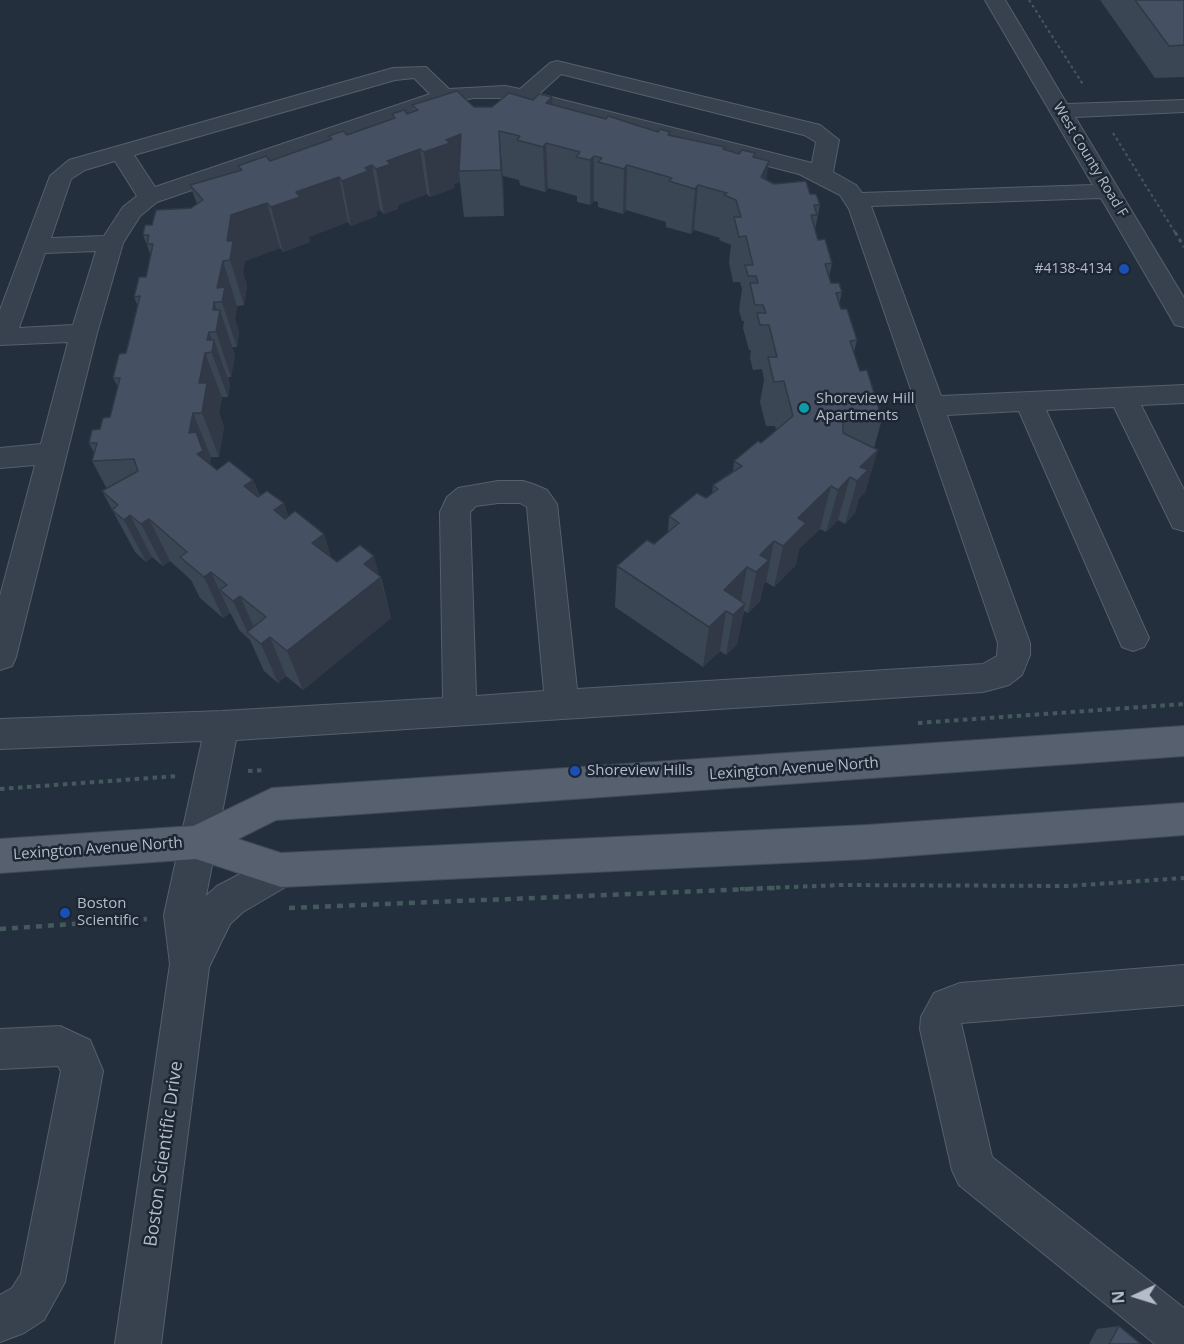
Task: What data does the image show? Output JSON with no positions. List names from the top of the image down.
{
  "streets": {
    "main road": ["Lexington Avenue North"],
    "street": ["West County Road F", "Boston Scientific Drive"]
  },
  "crossings": [
    ["Lexington Avenue North", "Boston Scientific Drive"]
  ],
  "places": [
    "#4138-4134",
    "Shoreview Hill Apartments",
    "Shoreview Hills",
    "Boston Scientific"
  ],
  "north": "left"
}
